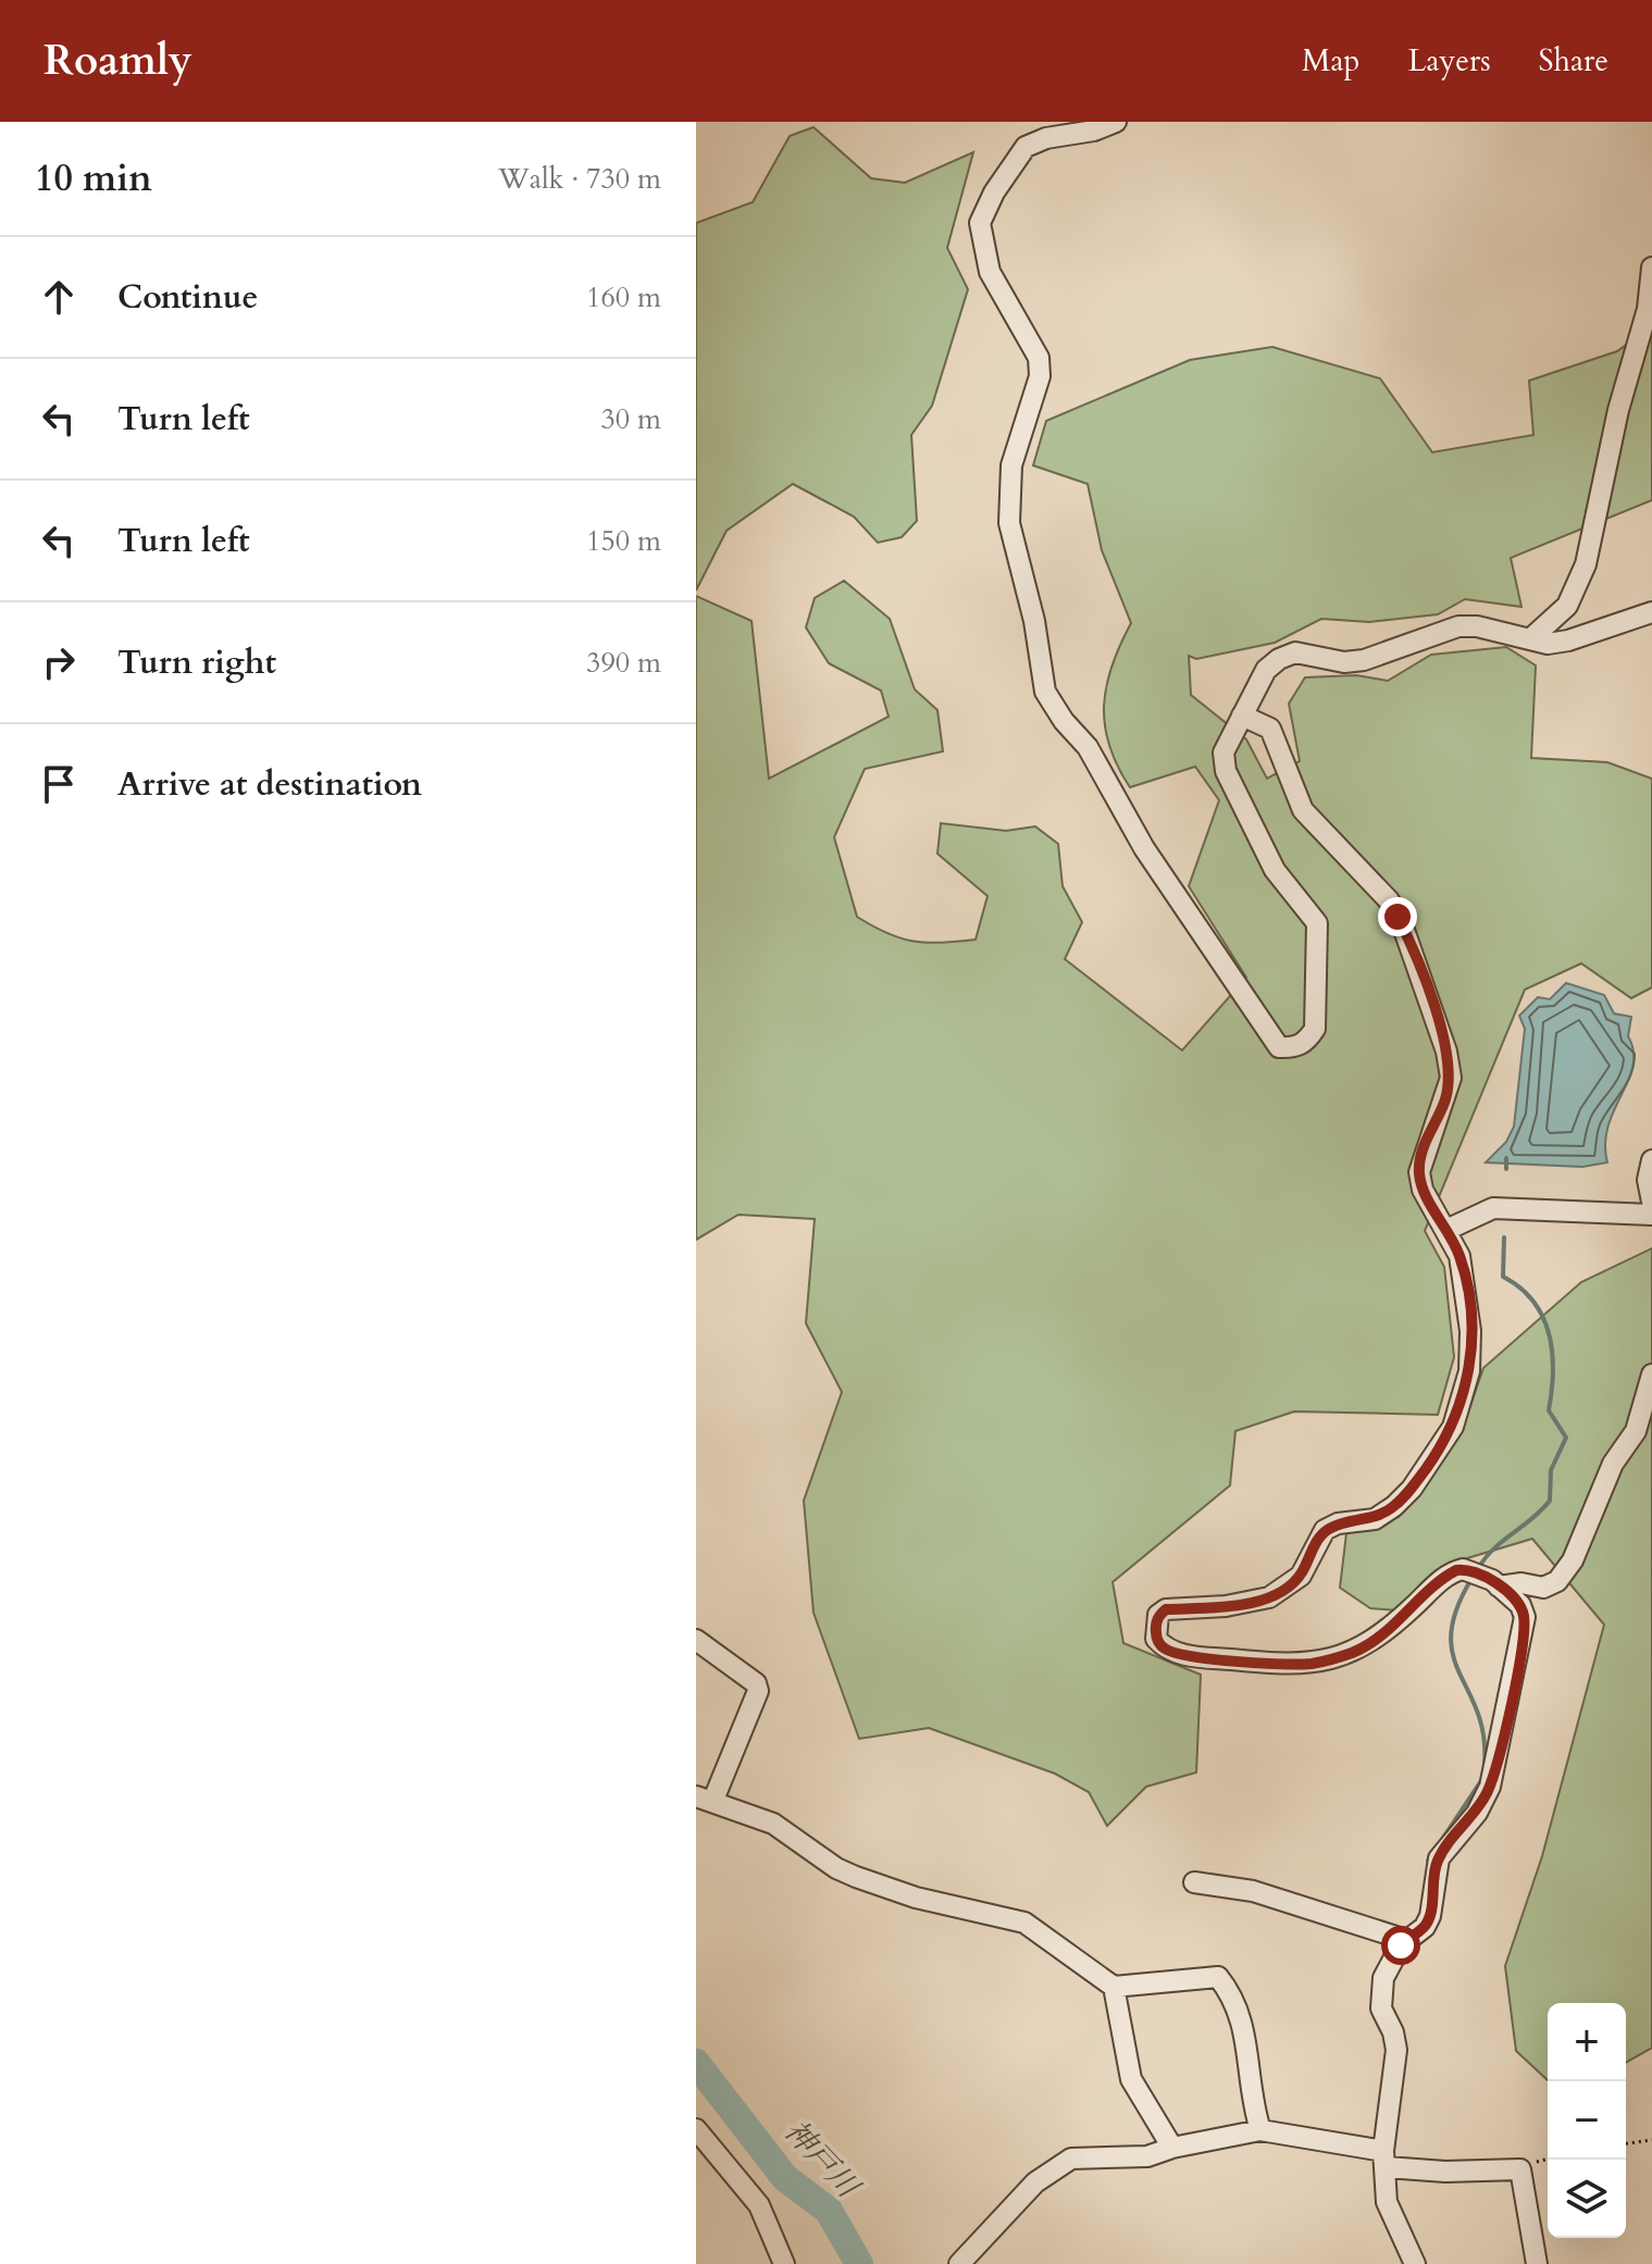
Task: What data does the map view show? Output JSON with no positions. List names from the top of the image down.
{
  "water": ["神戸川"],
  "page": {
    "header": "Roamly",
    "nav": ["Map", "Layers", "Share"],
    "heading": ["10 min", "Walk · 730 m"],
    "list": [
      ["Continue", "160 m"],
      ["Turn left", "30 m"],
      ["Turn left", "150 m"],
      ["Turn right", "390 m"],
      "Arrive at destination"
    ],
    "map_buttons": ["+", "−"]
  }
}
